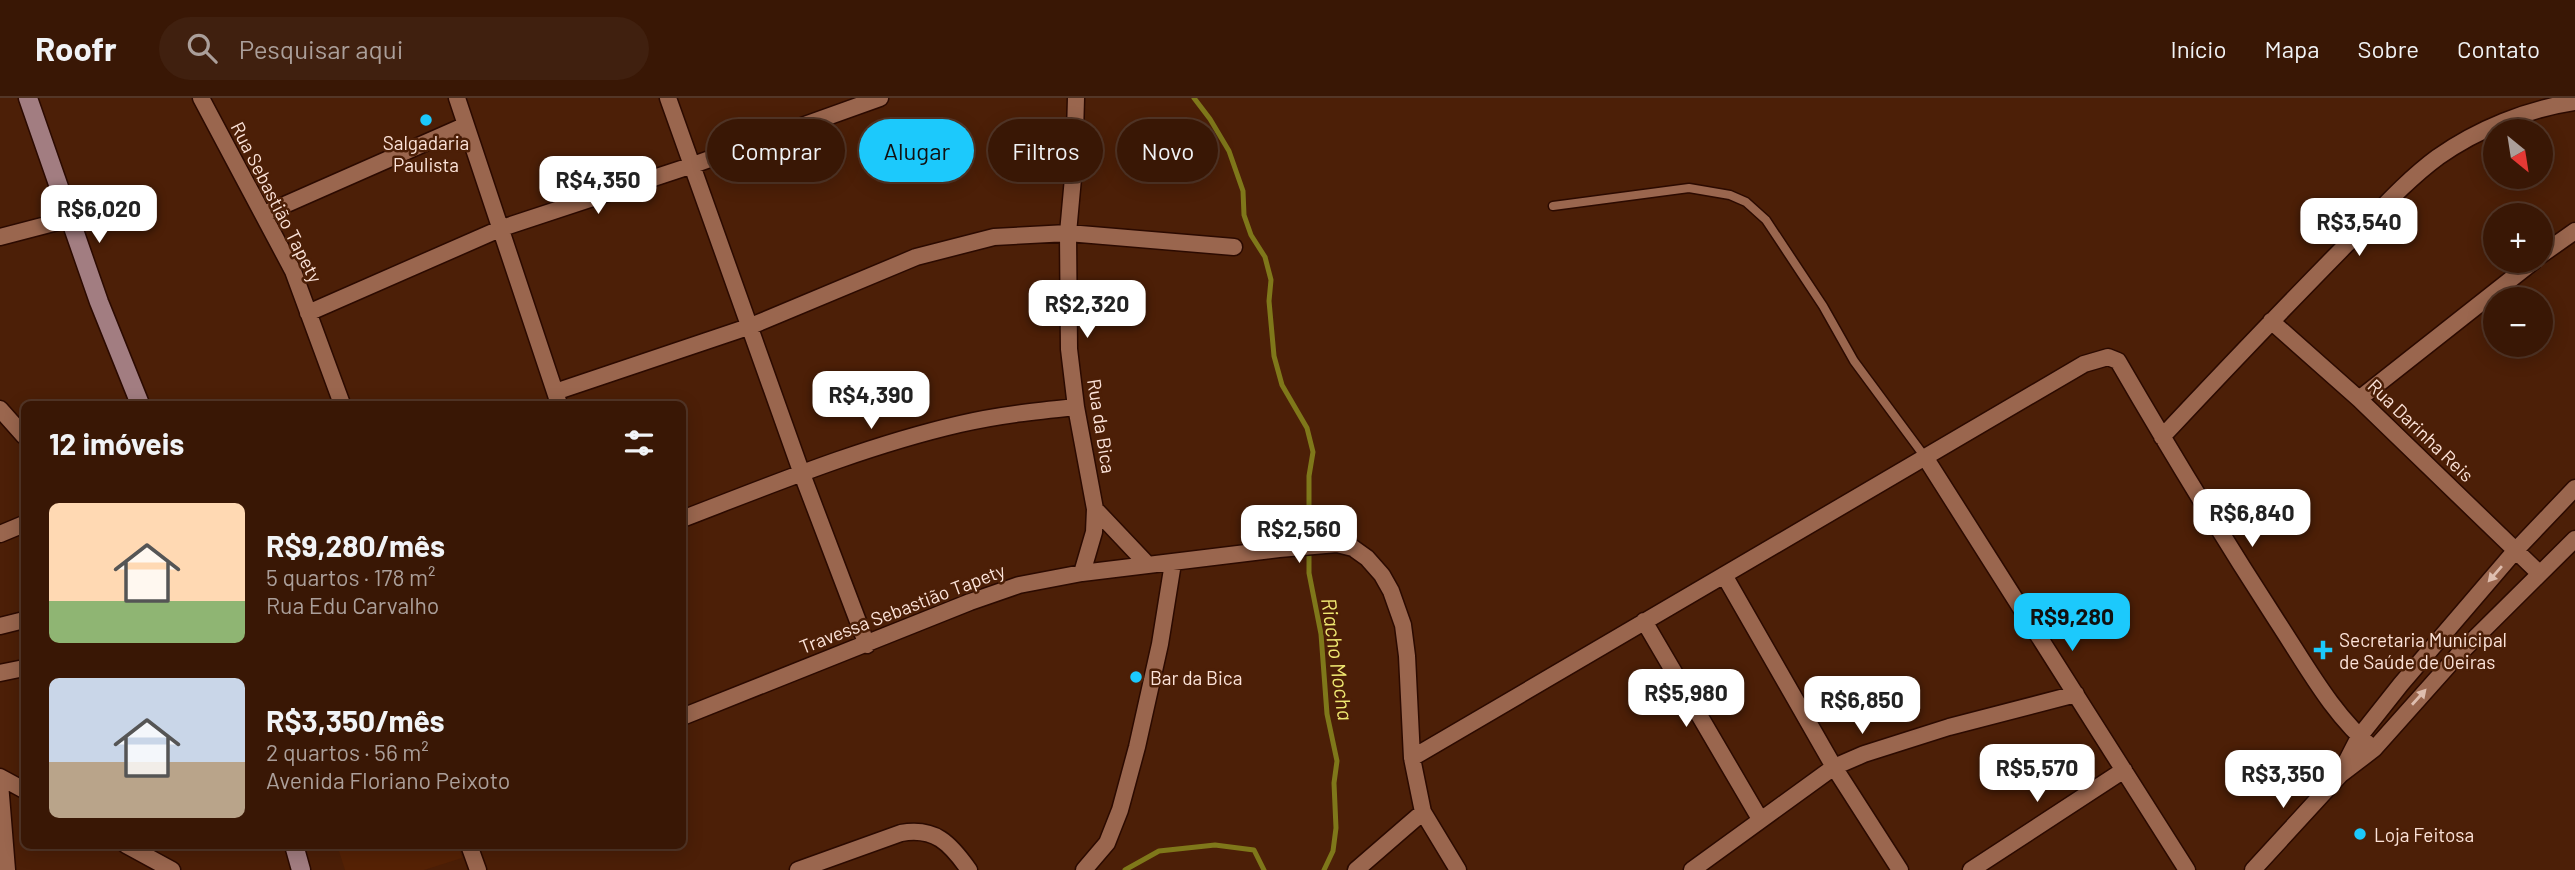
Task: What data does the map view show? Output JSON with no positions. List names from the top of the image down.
{
  "streets": {
    "street": [
      "Rua Sebastião Tapety",
      "Rua da Bica",
      "Rua Darinha Reis",
      "Travessa Sebastião Tapety"
    ]
  },
  "crossings": [
    ["Rua da Bica", "Travessa Sebastião Tapety"]
  ],
  "water": ["Riacho Mocha"],
  "places": {
    "other": ["Salgadaria Paulista", "Bar da Bica", "Loja Feitosa"],
    "health": ["Secretaria Municipal de Saúde de Oeiras"]
  },
  "north": "bottom right",
  "page": {
    "header": "Roofr",
    "search": "Pesquisar aqui",
    "nav": [
      "Início",
      "Mapa",
      "Sobre",
      "Contato"
    ],
    "map_buttons": ["+", "−"],
    "chip": [
      "Comprar",
      "Alugar",
      "Filtros",
      "Novo"
    ],
    "price": [
      "R$4,350",
      "R$6,020",
      "R$3,540",
      "R$2,320",
      "R$4,390",
      "R$6,840",
      "R$2,560",
      "R$9,280",
      "R$5,980",
      "R$6,850",
      "R$5,570",
      "R$3,350"
    ],
    "heading": "12 imóveis",
    "list": [
      {
        "name": "R$9,280/mês",
        "note": "5 quartos · 178 m² · Rua Edu Carvalho"
      },
      {
        "name": "R$3,350/mês",
        "note": "2 quartos · 56 m² · Avenida Floriano Peixoto"
      }
    ]
  }
}
